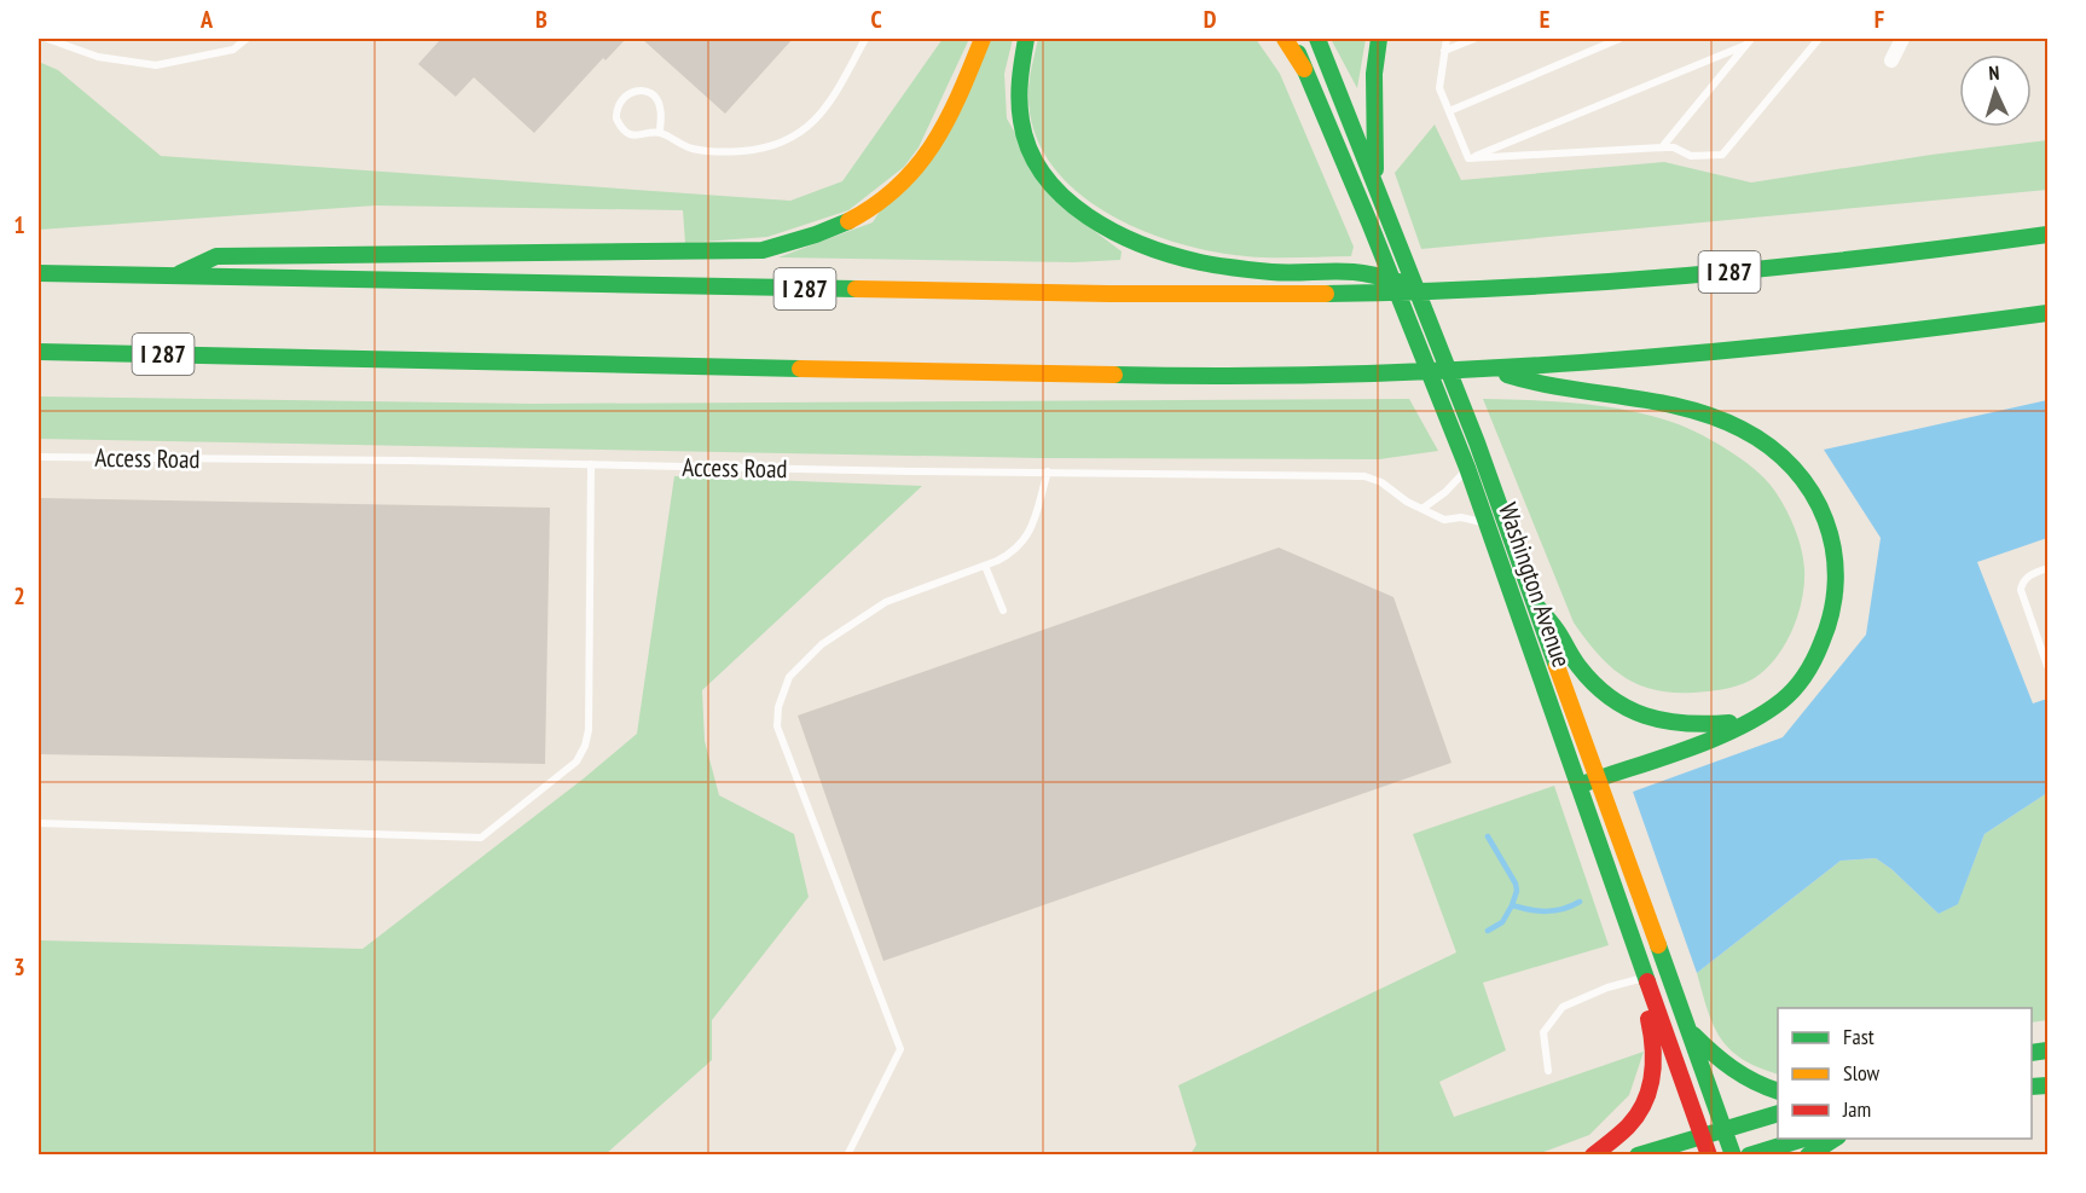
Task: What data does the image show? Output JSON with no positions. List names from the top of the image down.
{
  "streets": {
    "main road": ["I 287", "Washington Avenue"],
    "lane": ["Access Road"]
  },
  "crossings": [
    ["Access Road", "Washington Avenue"]
  ],
  "legend": ["Fast", "Slow", "Jam"],
  "north": "top",
  "grid": {
    "columns": [
      "A",
      "B",
      "C",
      "D",
      "E",
      "F"
    ],
    "rows": ["1", "2", "3"]
  }
}
